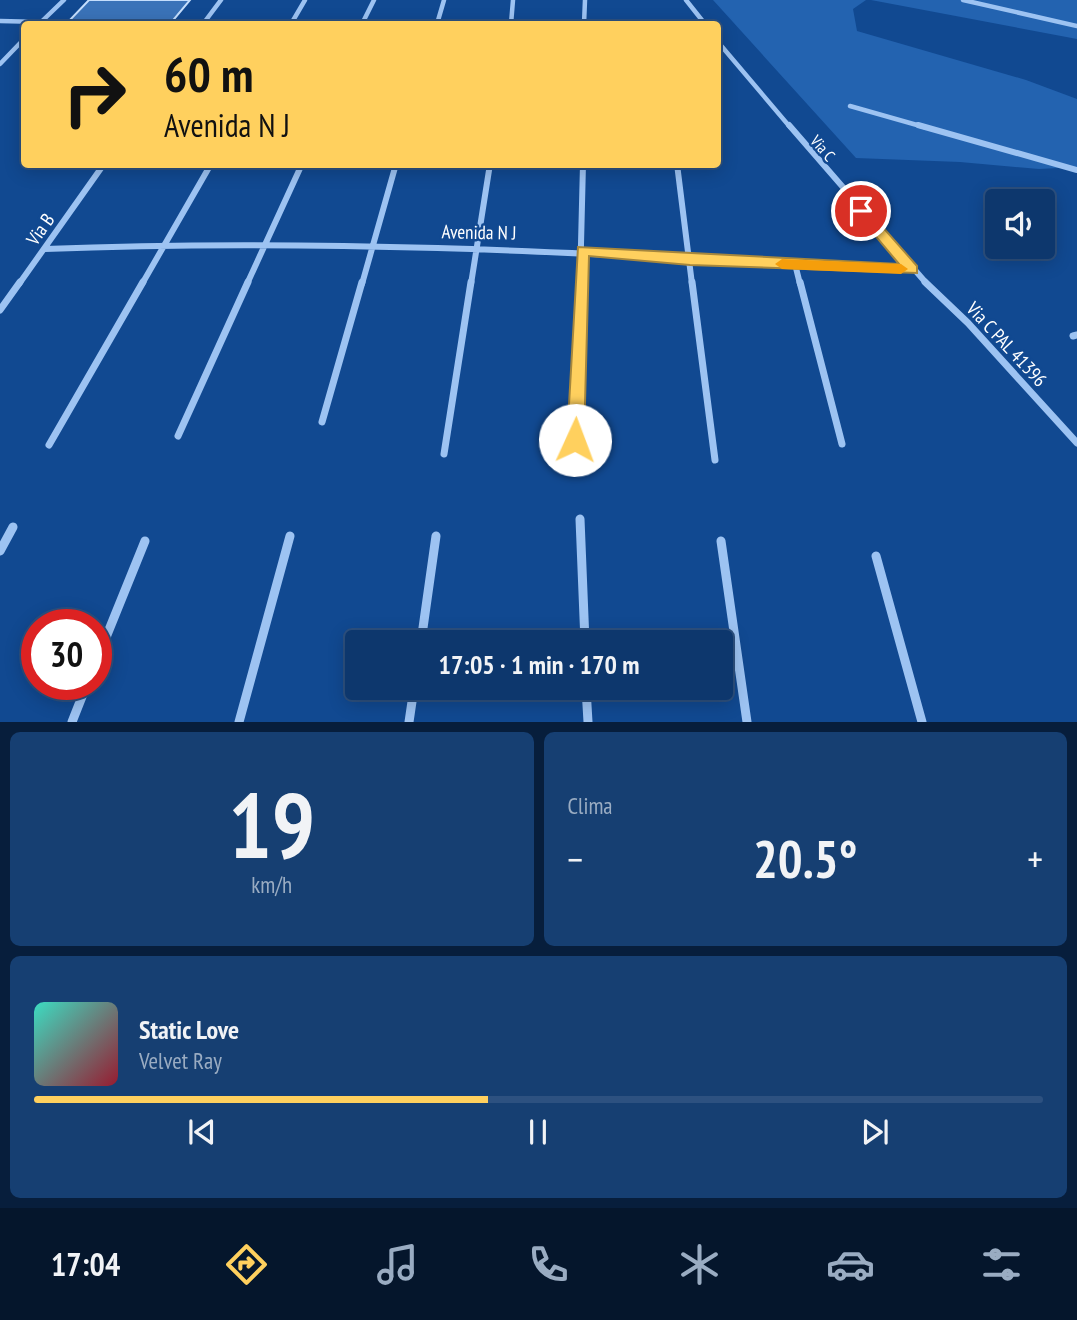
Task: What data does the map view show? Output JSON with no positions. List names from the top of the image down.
{
  "streets": {
    "street": [
      "Via C",
      "Via B",
      "Avenida N J",
      "Via C PAL 41396"
    ]
  },
  "crossings": [
    ["Via C", "Avenida N J"],
    ["Via C", "Via C PAL 41396"],
    ["Via B", "Avenida N J"],
    ["Avenida N J", "Via C PAL 41396"]
  ],
  "page": {
    "turn": ["60 m", "Avenida N J"],
    "limit": "30",
    "trip": "17:05 · 1 min · 170 m",
    "tile": [
      ["19", "km/h"],
      "Clima"
    ],
    "heat": ["−", "20.5°", "+"],
    "song": ["Static Love", "Velvet Ray"],
    "tabs": "17:04"
  }
}
